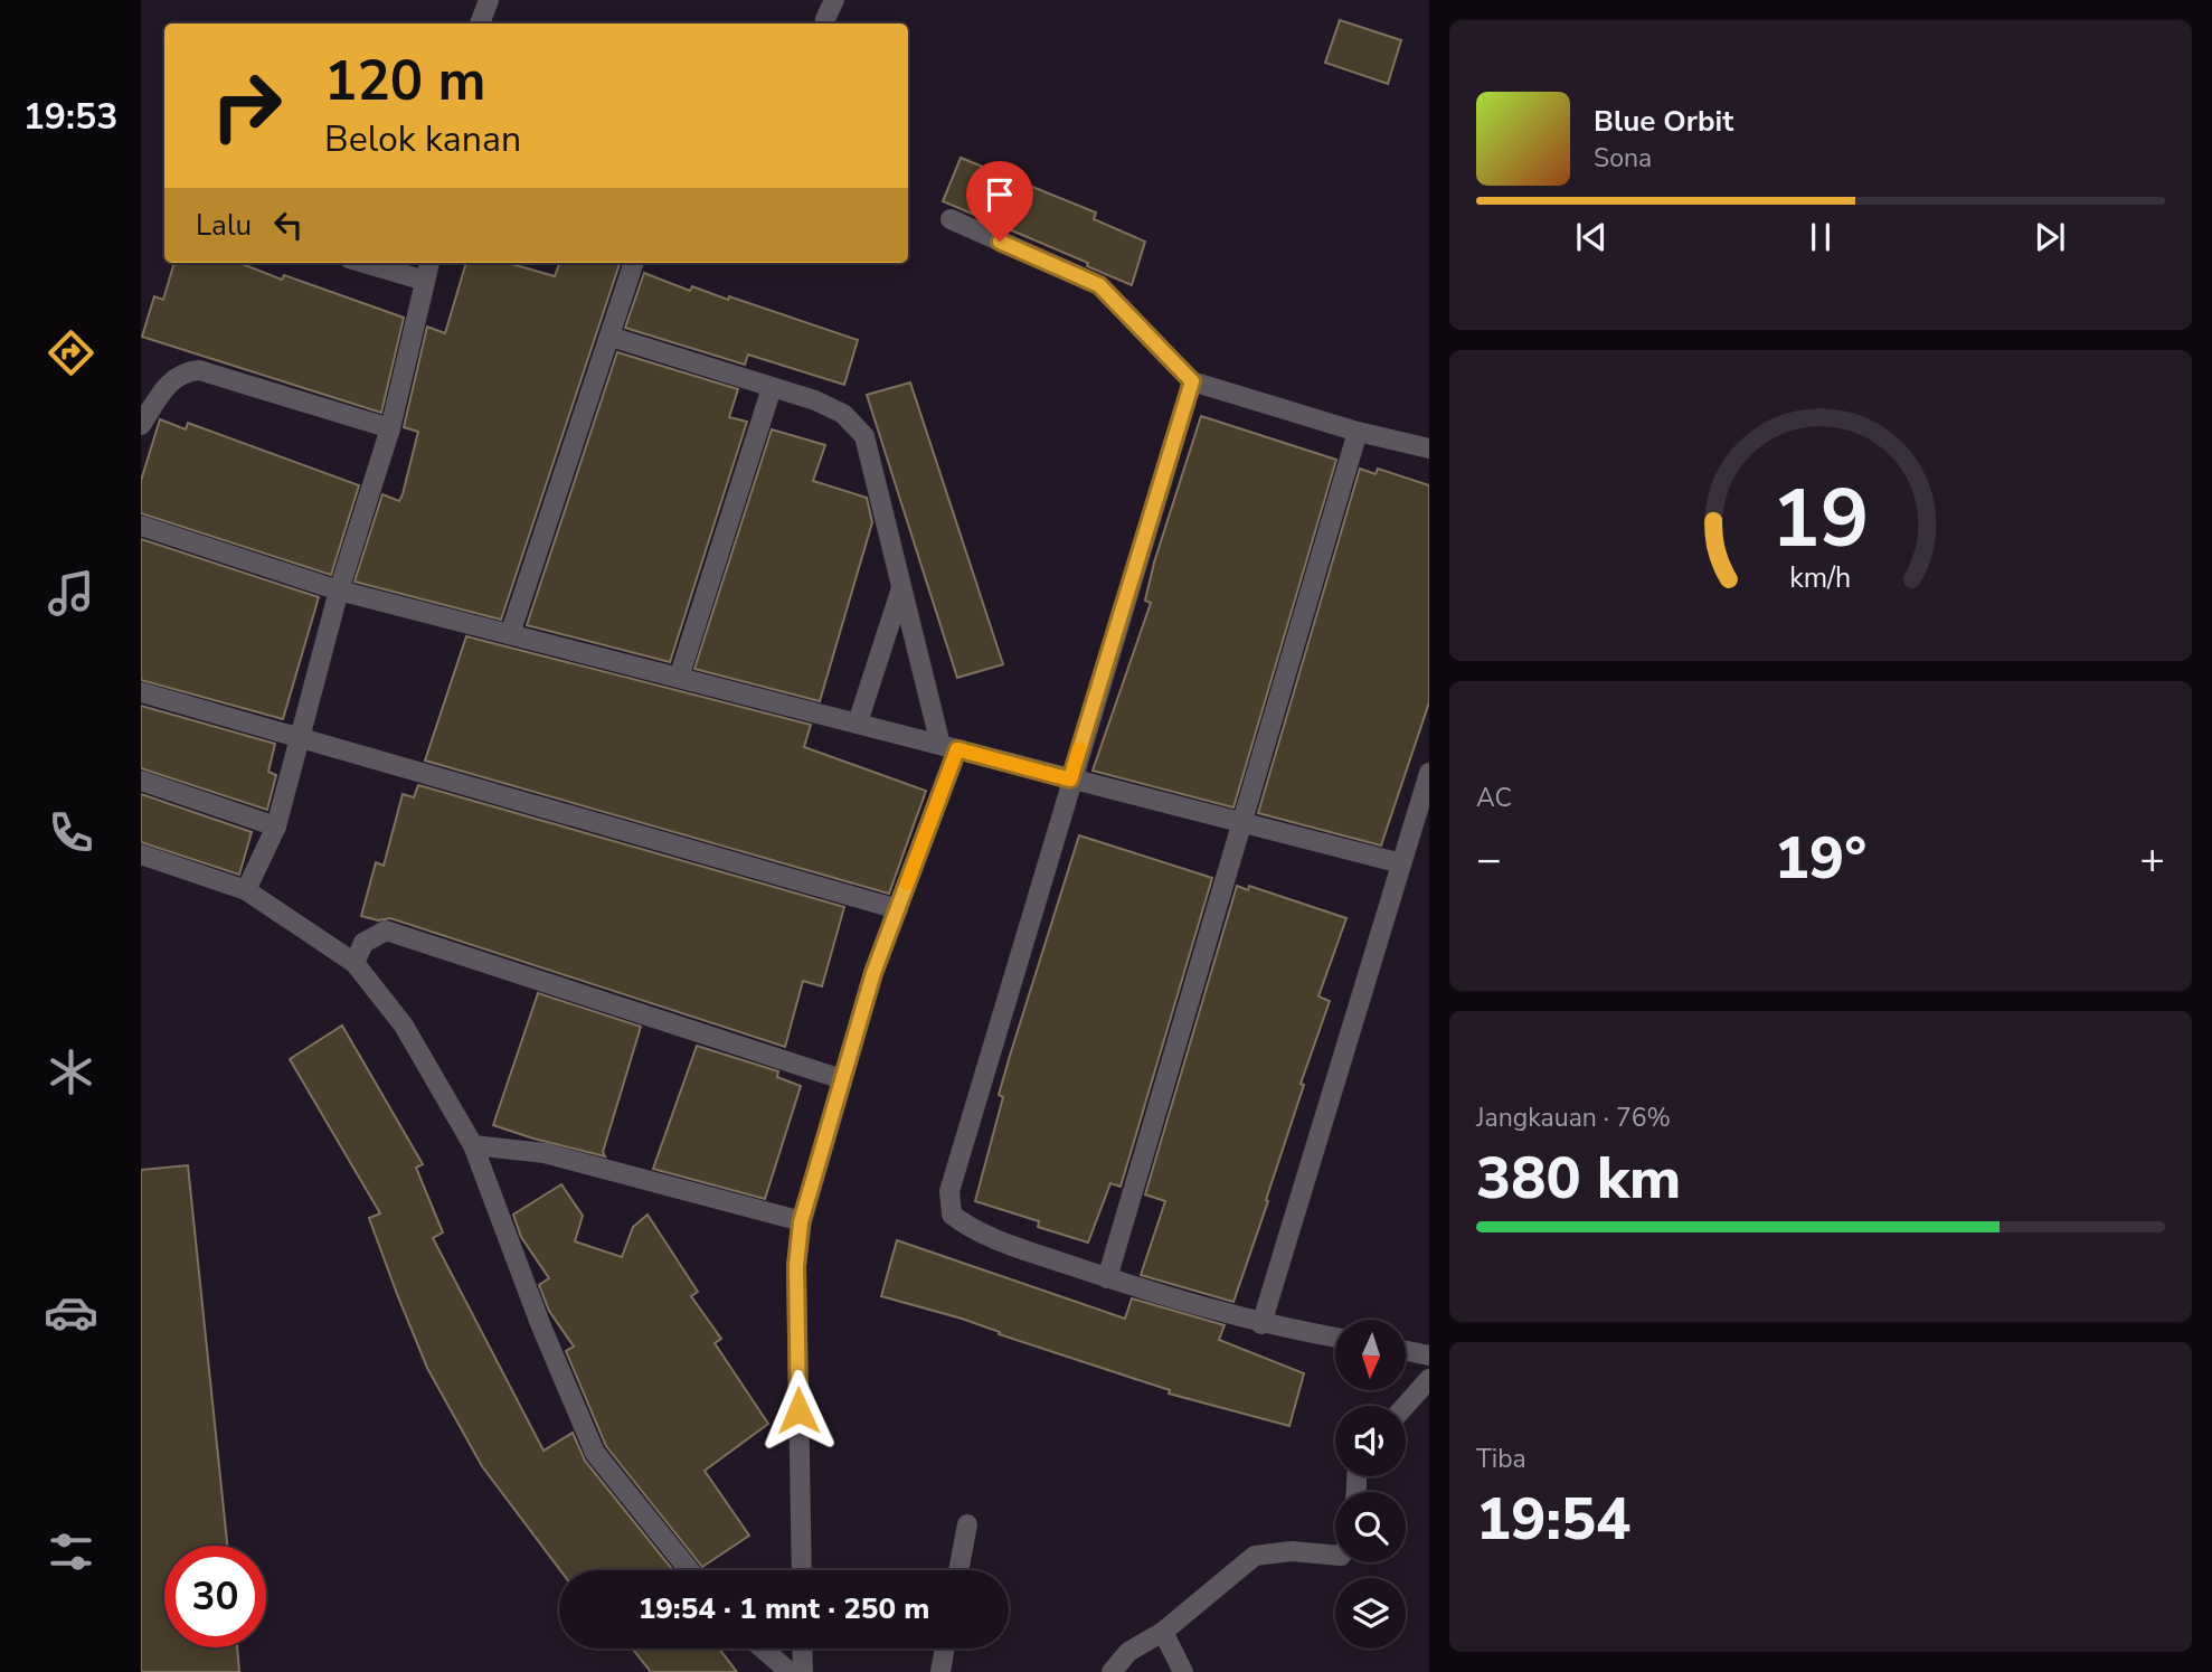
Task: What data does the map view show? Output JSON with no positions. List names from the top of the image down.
{
  "north": "bottom",
  "page": {
    "tabs": "19:53",
    "turn": ["120 m", "Belok kanan"],
    "song": ["Blue Orbit", "Sona"],
    "then": "Lalu",
    "tile": [
      "AC",
      ["Jangkauan · 76%", "380 km"],
      ["Tiba", "19:54"]
    ],
    "heat": ["−", "19°", "+"],
    "limit": "30",
    "trip": "19:54 · 1 mnt · 250 m",
    "gauge": ["19", "km/h"]
  }
}
